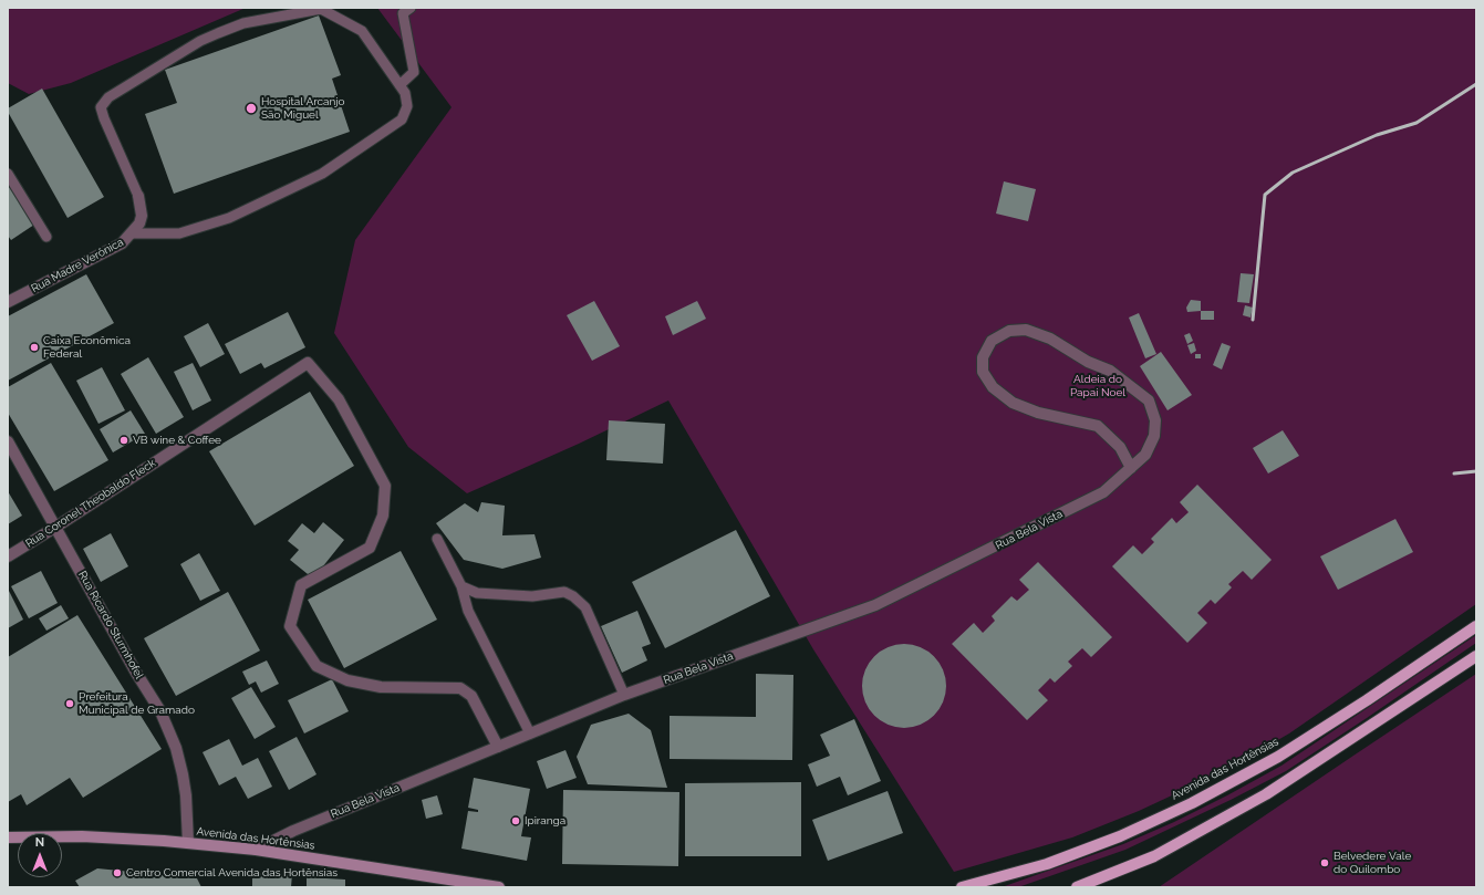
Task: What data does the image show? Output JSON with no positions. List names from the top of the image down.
{
  "streets": {
    "main road": ["Avenida das Hortênsias"],
    "street": [
      "Rua Madre Verônica",
      "Rua Coronel Theobaldo Fleck",
      "Rua Bela Vista",
      "Rua Ricardo Sturmhofel"
    ]
  },
  "crossings": [
    ["Rua Coronel Theobaldo Fleck", "Rua Bela Vista"],
    ["Rua Coronel Theobaldo Fleck", "Rua Ricardo Sturmhofel"],
    ["Rua Bela Vista", "Avenida das Hortênsias"],
    ["Rua Ricardo Sturmhofel", "Avenida das Hortênsias"]
  ],
  "parks": ["Aldeia do Papai Noel"],
  "places": [
    "Hospital Arcanjo São Miguel",
    "Caixa Econômica Federal",
    "VB wine & Coffee",
    "Prefeitura Municipal de Gramado",
    "Ipiranga",
    "Belvedere Vale do Quilombo",
    "Centro Comercial Avenida das Hortênsias"
  ],
  "north": "top"
}
